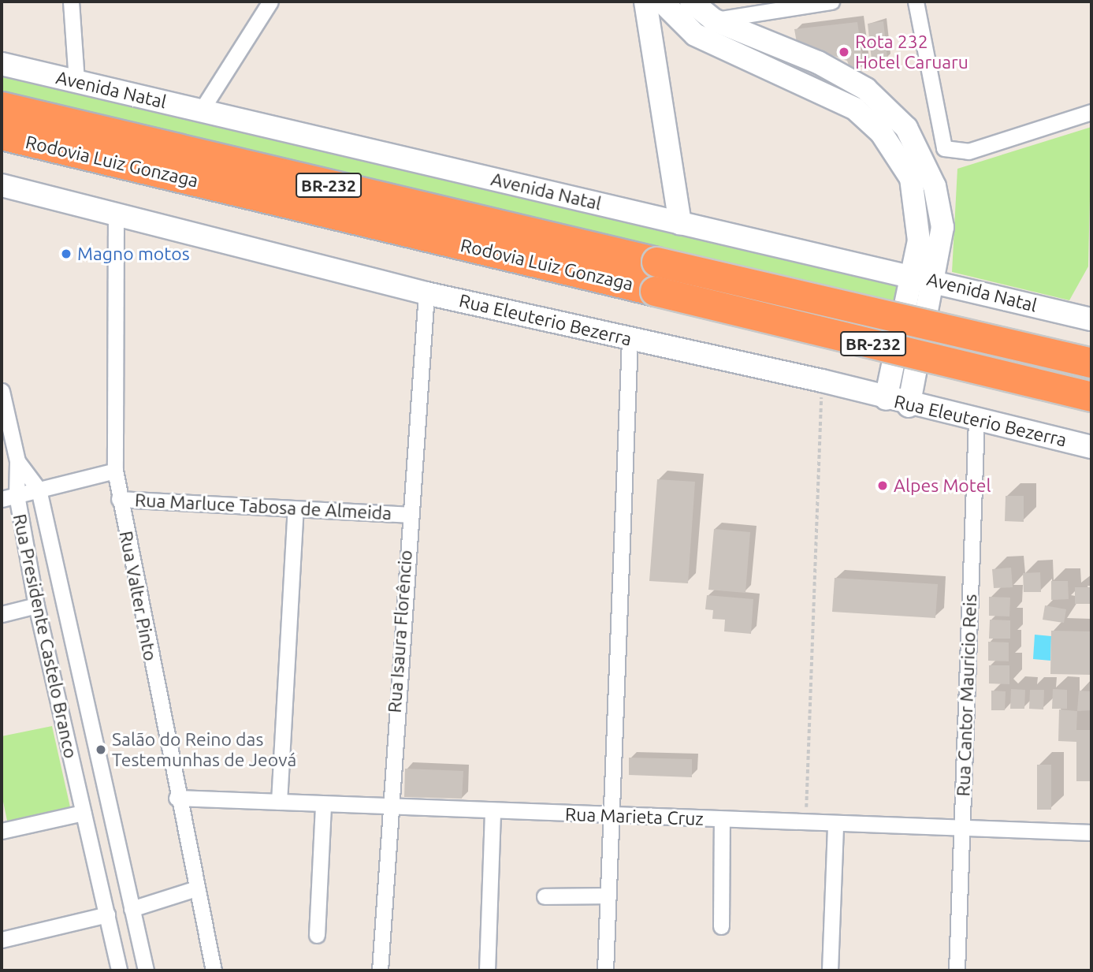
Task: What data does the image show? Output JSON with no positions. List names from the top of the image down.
{
  "streets": {
    "highway": ["Rodovia Luiz Gonzaga", "BR-232"],
    "street": [
      "Avenida Natal",
      "Rua Eleuterio Bezerra",
      "Rua Marluce Tabosa de Almeida",
      "Rua Valter Pinto",
      "Rua Isaura Florêncio",
      "Rua Presidente Castelo Branco",
      "Rua Cantor Mauricio Reis",
      "Rua Marieta Cruz"
    ]
  },
  "crossings": [
    ["Rua Eleuterio Bezerra", "Rua Valter Pinto"],
    ["Rua Eleuterio Bezerra", "Rua Isaura Florêncio"],
    ["Rua Eleuterio Bezerra", "Rua Cantor Mauricio Reis"],
    ["Rua Marluce Tabosa de Almeida", "Rua Valter Pinto"],
    ["Rua Marluce Tabosa de Almeida", "Rua Isaura Florêncio"],
    ["Rua Valter Pinto", "Rua Marieta Cruz"],
    ["Rua Isaura Florêncio", "Rua Marieta Cruz"],
    ["Rua Cantor Mauricio Reis", "Rua Marieta Cruz"]
  ],
  "places": [
    "Rota 232 Hotel Caruaru",
    "Magno motos",
    "Alpes Motel",
    "Salão do Reino das Testemunhas de Jeová"
  ]
}
